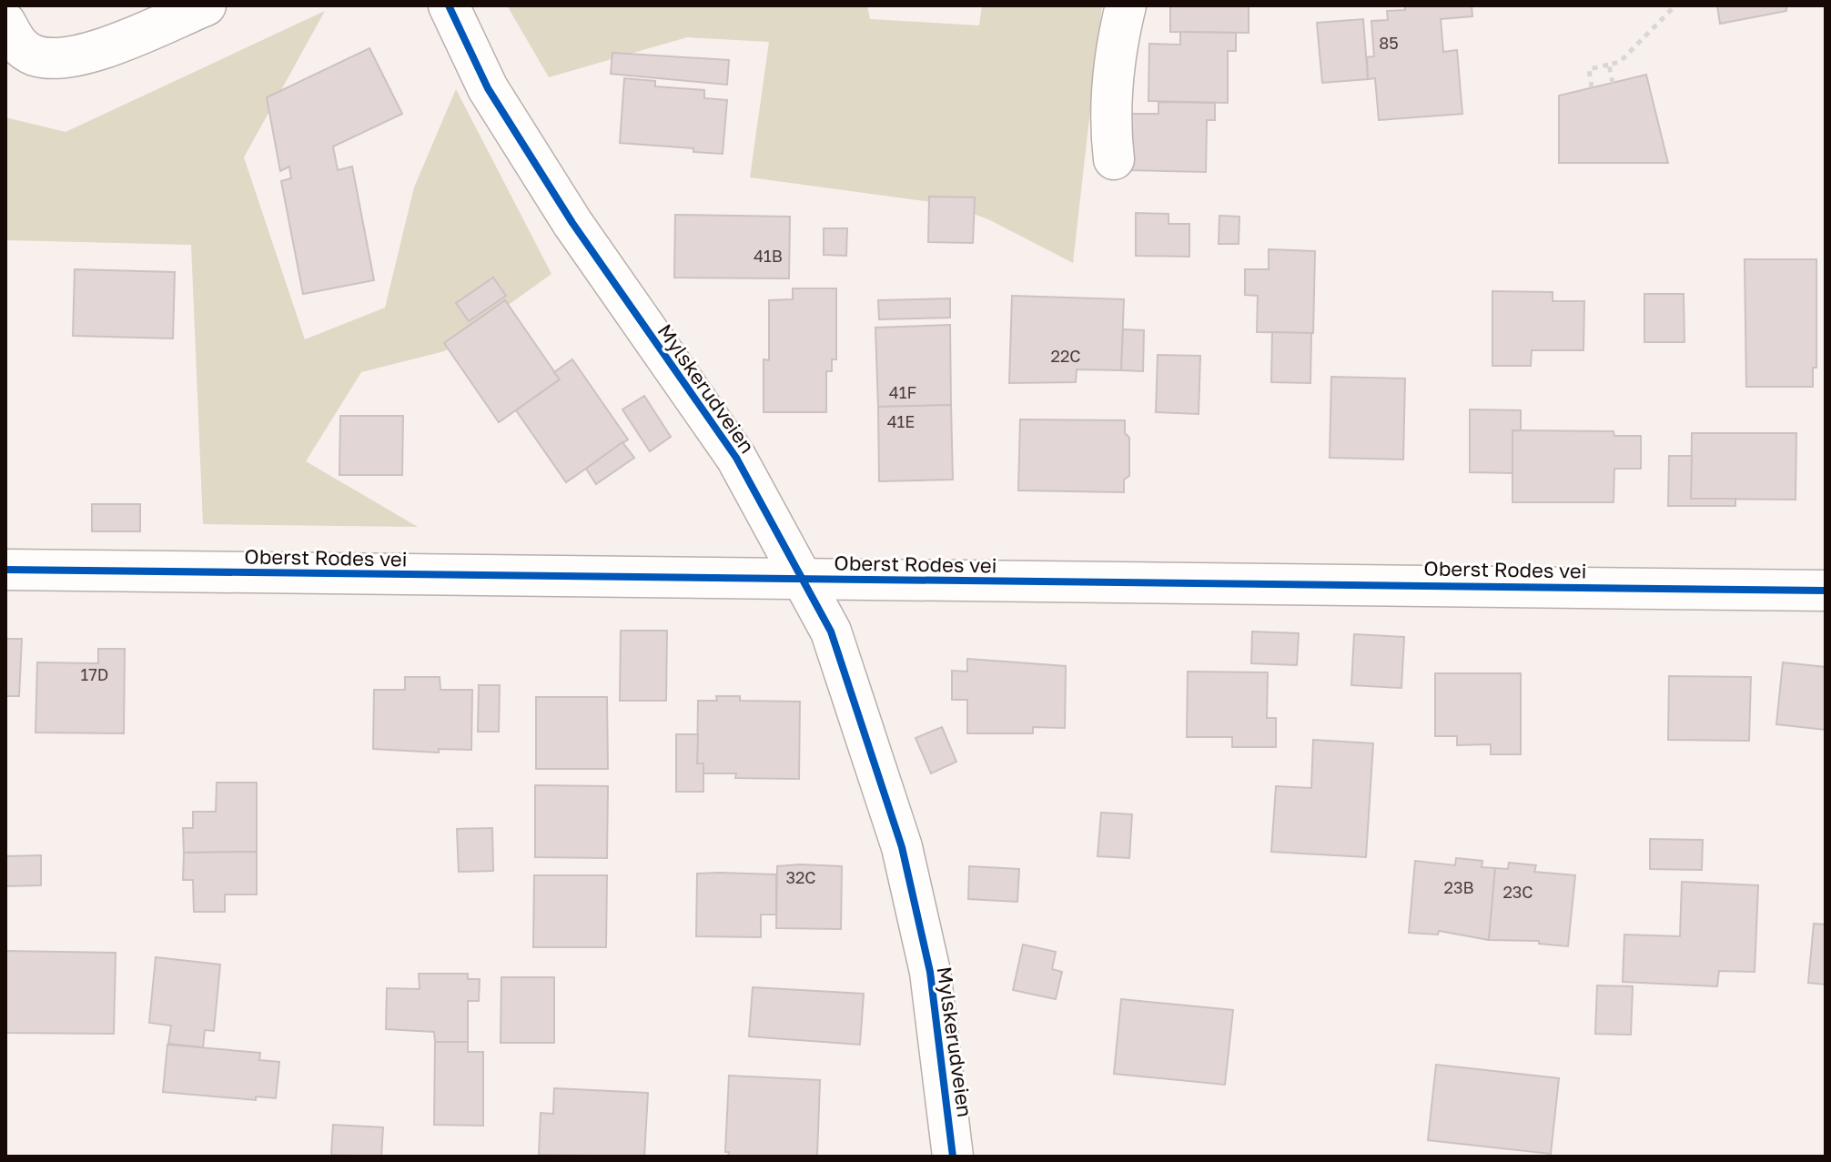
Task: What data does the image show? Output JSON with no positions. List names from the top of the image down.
{
  "streets": {
    "street": ["Mylskerudveien", "Oberst Rodes vei"]
  },
  "crossings": [
    ["Mylskerudveien", "Oberst Rodes vei"]
  ],
  "house_numbers": [
    "85",
    "41B",
    "22C",
    "41F",
    "41E",
    "17D",
    "32C",
    "23B",
    "23C"
  ]
}
